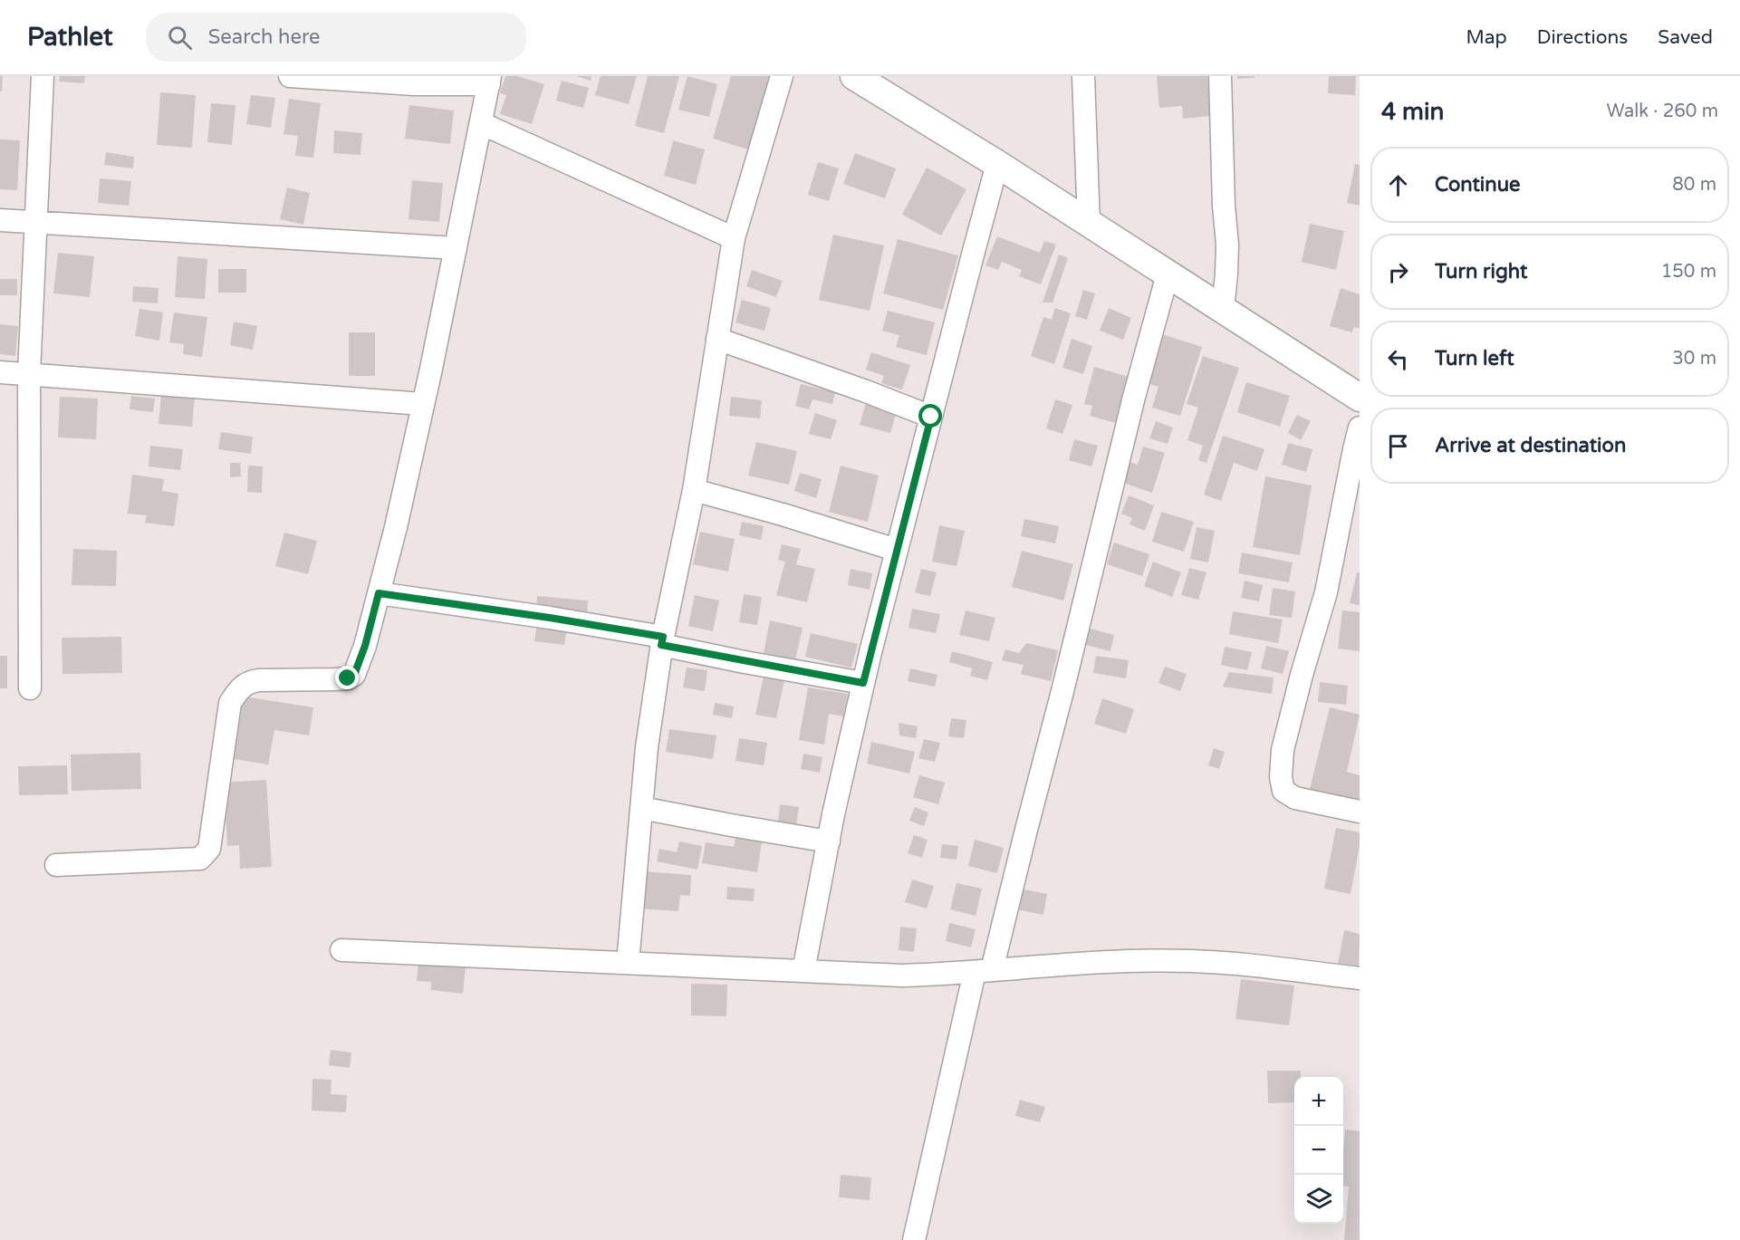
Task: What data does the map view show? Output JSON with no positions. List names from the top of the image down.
{
  "page": {
    "header": "Pathlet",
    "search": "Search here",
    "nav": ["Map", "Directions", "Saved"],
    "heading": ["4 min", "Walk · 260 m"],
    "list": [
      ["Continue", "80 m"],
      ["Turn right", "150 m"],
      ["Turn left", "30 m"],
      "Arrive at destination"
    ],
    "map_buttons": ["+", "−"]
  }
}
